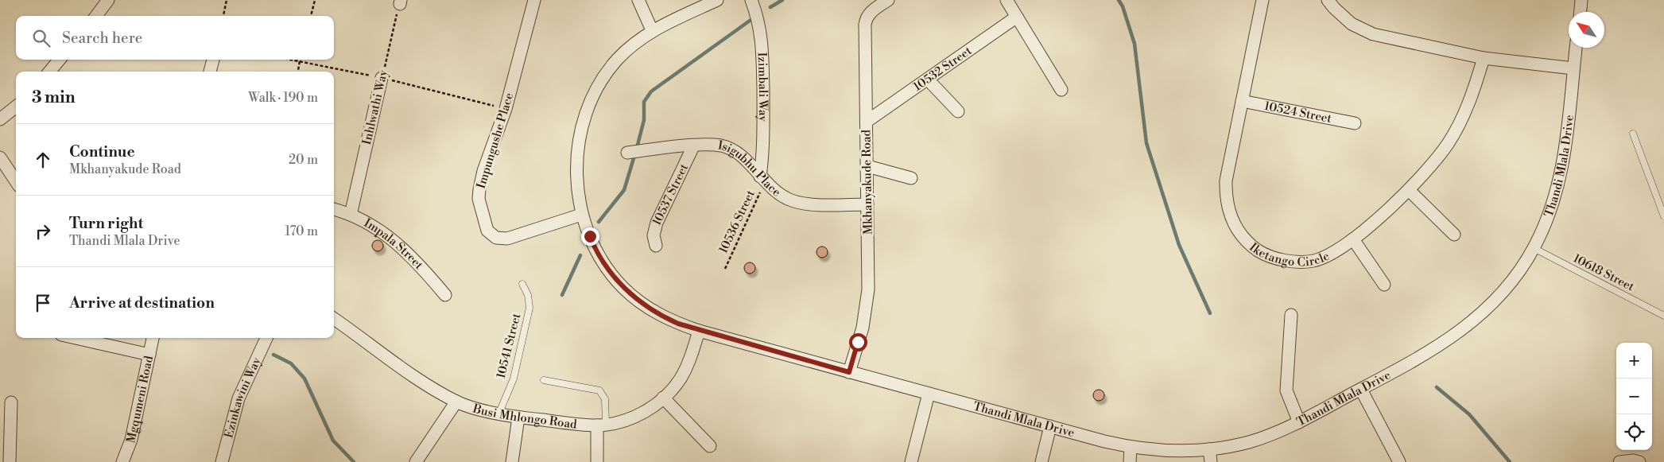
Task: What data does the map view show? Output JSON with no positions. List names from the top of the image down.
{
  "streets": {
    "street": [
      "10532 Street",
      "Izimbali Way",
      "Inhlwathi Way",
      "10524 Street",
      "Impungushe Place",
      "Thandi Mlala Drive",
      "Isigubhu Place",
      "Mkhanyakude Road",
      "10537 Street",
      "Impala Street",
      "Iketango Circle",
      "Ezinkawini Way",
      "Mgqumeni Road",
      "Busi Mhlongo Road"
    ],
    "lane": ["10618 Street", "10541 Street"],
    "path": ["10536 Street"]
  },
  "crossings": [
    ["10532 Street", "Mkhanyakude Road"],
    ["Izimbali Way", "Isigubhu Place"],
    ["Izimbali Way", "10536 Street"],
    ["Inhlwathi Way", "Impala Street"],
    ["10524 Street", "Iketango Circle"],
    ["Impungushe Place", "Thandi Mlala Drive"],
    ["Thandi Mlala Drive", "Mkhanyakude Road"],
    ["Thandi Mlala Drive", "10618 Street"],
    ["Thandi Mlala Drive", "Busi Mhlongo Road"],
    ["Isigubhu Place", "Mkhanyakude Road"],
    ["Isigubhu Place", "10537 Street"],
    ["Isigubhu Place", "10536 Street"],
    ["10541 Street", "Busi Mhlongo Road"]
  ],
  "north": "top left",
  "page": {
    "search": "Search here",
    "heading": ["3 min", "Walk · 190 m"],
    "list": [
      ["Continue", "Mkhanyakude Road", "20 m"],
      ["Turn right", "Thandi Mlala Drive", "170 m"],
      "Arrive at destination"
    ],
    "map_buttons": ["+", "−"]
  }
}
